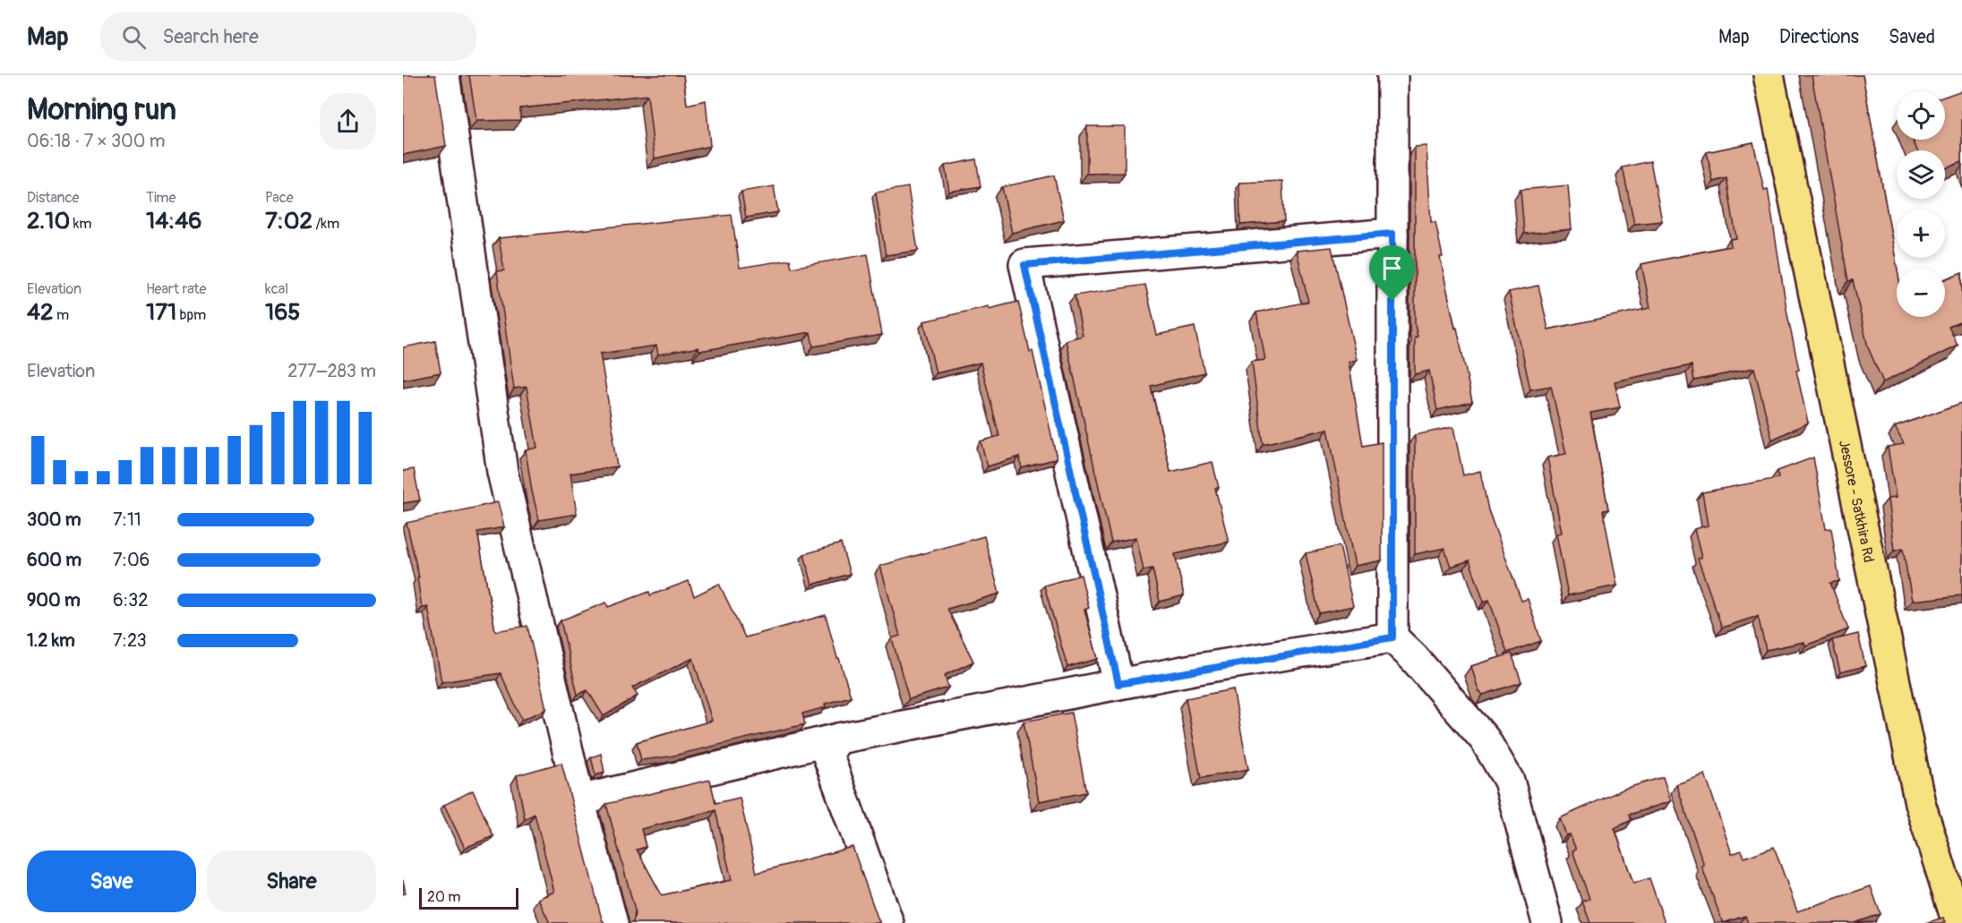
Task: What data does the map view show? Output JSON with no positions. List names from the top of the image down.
{
  "streets": {
    "main road": ["Jessore - Satkhira Rd"]
  },
  "scale_bar": "20 m",
  "page": {
    "header": "Map",
    "search": "Search here",
    "nav": ["Map", "Directions", "Saved"],
    "heading": ["Morning run", "06:18 · 7 × 300 m"],
    "map_buttons": ["+", "−"],
    "stats": [
      ["Distance", "2.10 km"],
      ["Time", "14:46"],
      ["Pace", "7:02 /km"],
      ["Elevation", "42 m"],
      ["Heart rate", "171 bpm"],
      ["kcal", "165"]
    ],
    "chart": ["Elevation", "277–283 m"],
    "list": [
      {
        "name": "300 m",
        "note": "7:11"
      },
      {
        "name": "600 m",
        "note": "7:06"
      },
      {
        "name": "900 m",
        "note": "6:32"
      },
      {
        "name": "1.2 km",
        "note": "7:23"
      }
    ],
    "buttons": ["Save", "Share"],
    "scale": "20 m"
  }
}
